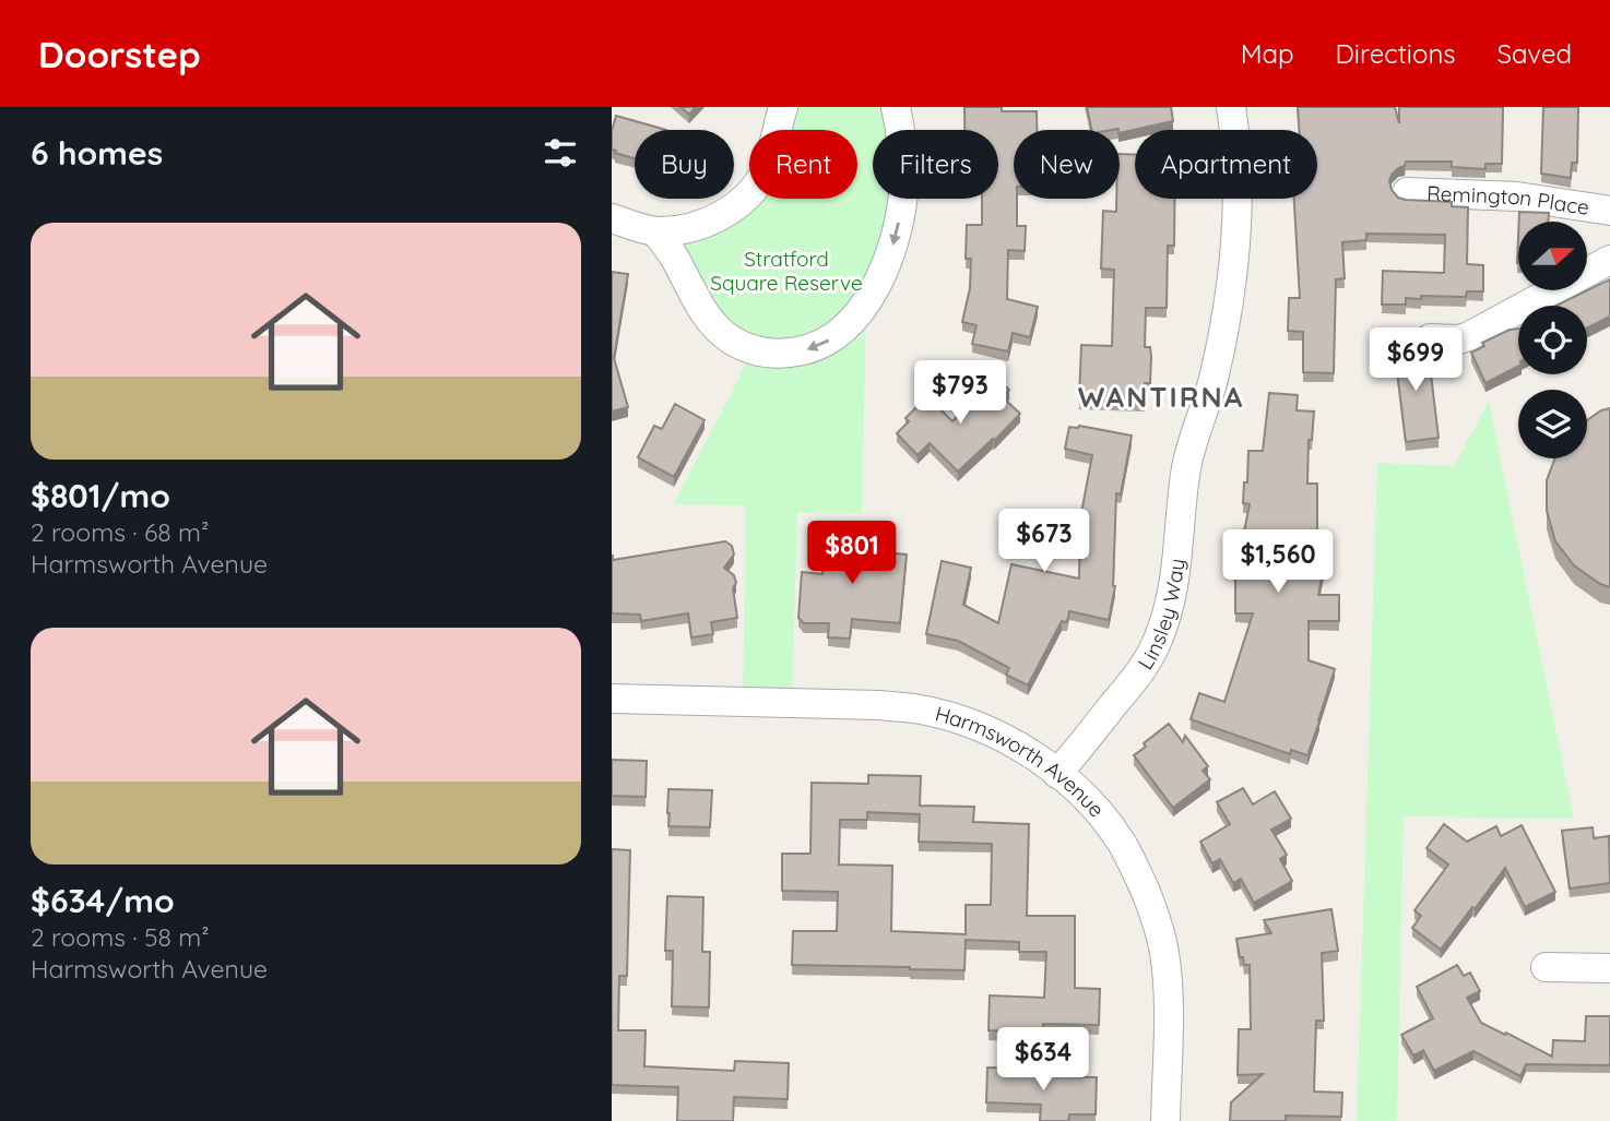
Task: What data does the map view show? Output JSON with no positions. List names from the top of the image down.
{
  "streets": {
    "street": ["Remington Place", "Linsley Way", "Harmsworth Avenue"]
  },
  "crossings": [
    ["Linsley Way", "Harmsworth Avenue"]
  ],
  "districts": ["WANTIRNA"],
  "parks": ["Stratford Square Reserve"],
  "north": "right",
  "page": {
    "header": "Doorstep",
    "nav": ["Map", "Directions", "Saved"],
    "heading": "6 homes",
    "chip": [
      "Buy",
      "Rent",
      "Filters",
      "New",
      "Apartment"
    ],
    "list": [
      {
        "name": "$801/mo",
        "note": "2 rooms · 68 m² · Harmsworth Avenue"
      },
      {
        "name": "$634/mo",
        "note": "2 rooms · 58 m² · Harmsworth Avenue"
      }
    ],
    "price": [
      "$699",
      "$793",
      "$673",
      "$801",
      "$1,560",
      "$634"
    ]
  }
}
